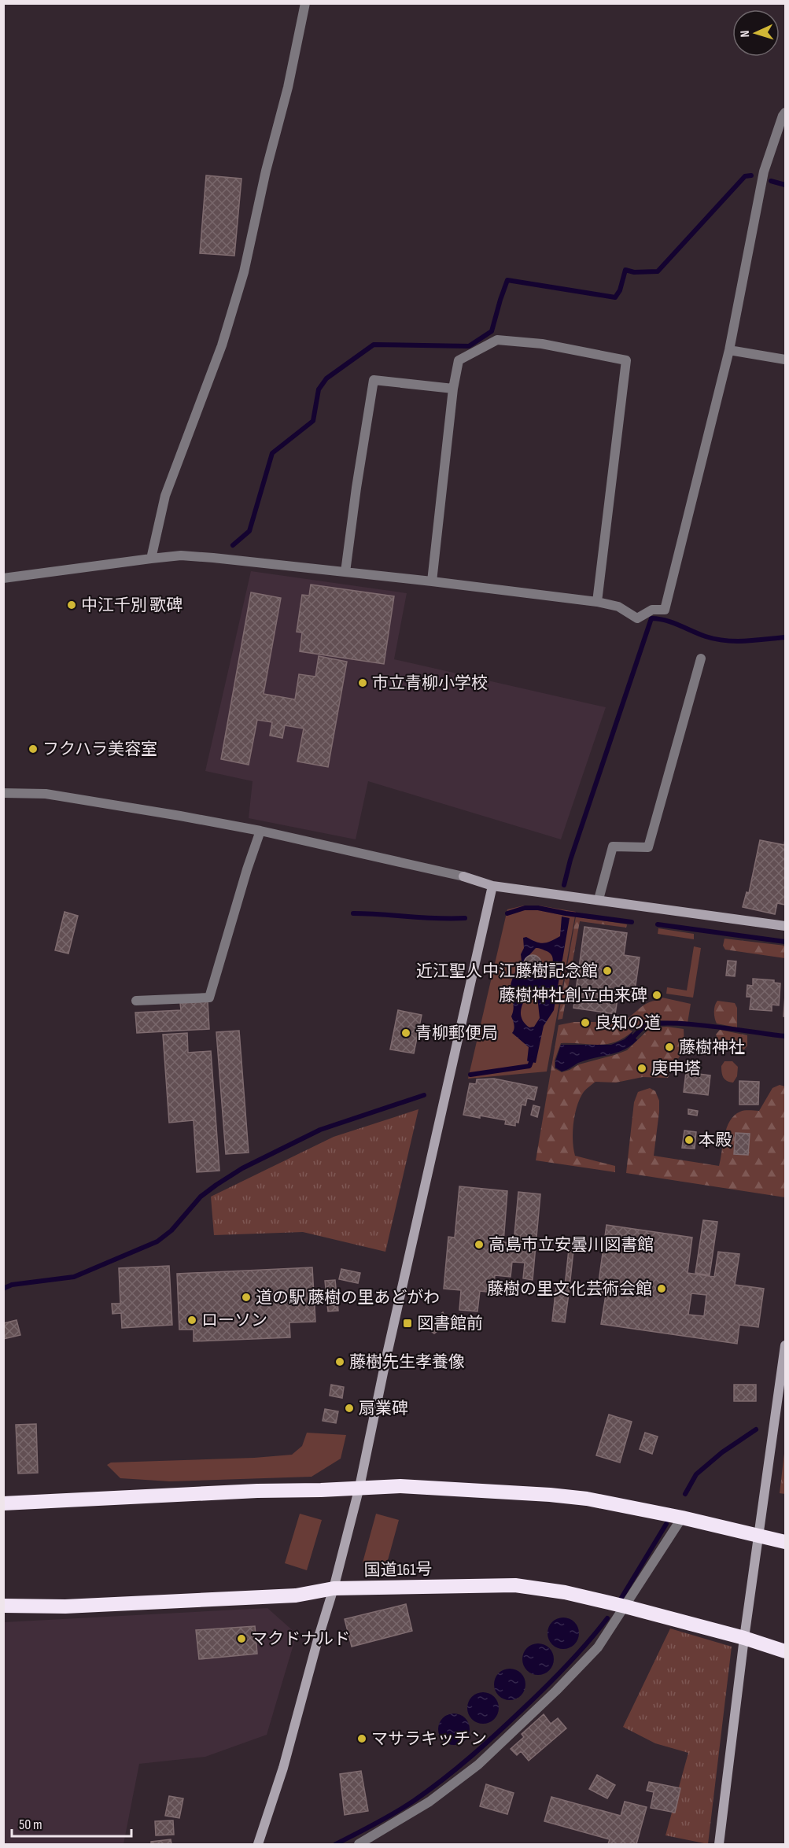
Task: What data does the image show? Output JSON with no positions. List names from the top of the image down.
{
  "streets": {
    "highway": ["国道161号"]
  },
  "places": {
    "other": [
      "中江千別 歌碑",
      "市立青柳小学校",
      "フクハラ美容室",
      "近江聖人中江藤樹記念館",
      "藤樹神社創立由来碑",
      "良知の道",
      "青柳郵便局",
      "藤樹神社",
      "庚申塔",
      "本殿",
      "高島市立安曇川図書館",
      "藤樹の里文化芸術会館",
      "道の駅 藤樹の里あどがわ",
      "ローソン",
      "藤樹先生孝養像",
      "扇業碑",
      "マクドナルド",
      "マサラキッチン"
    ],
    "transit": ["図書館前"]
  },
  "scale_bar": "50 m",
  "north": "left"
}
